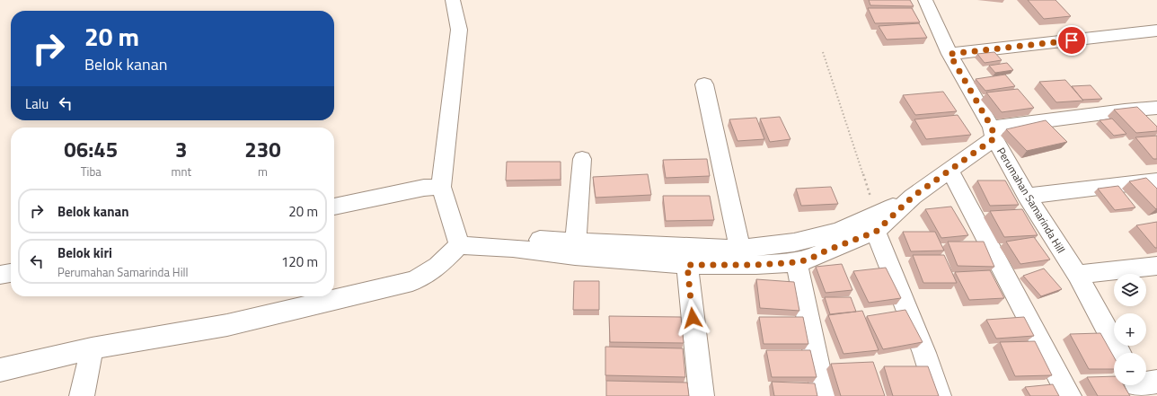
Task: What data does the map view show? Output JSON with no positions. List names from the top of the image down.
{
  "streets": {
    "street": ["Perumahan Samarinda Hill"]
  },
  "page": {
    "turn": ["20 m", "Belok kanan"],
    "then": "Lalu",
    "eta": [
      "06:45",
      "Tiba",
      "3",
      "mnt",
      "230",
      "m"
    ],
    "list": [
      {
        "name": "Belok kanan",
        "value": "20 m"
      },
      {
        "name": "Belok kiri",
        "note": "Perumahan Samarinda Hill",
        "value": "120 m"
      }
    ],
    "map_buttons": ["+", "−"]
  }
}
